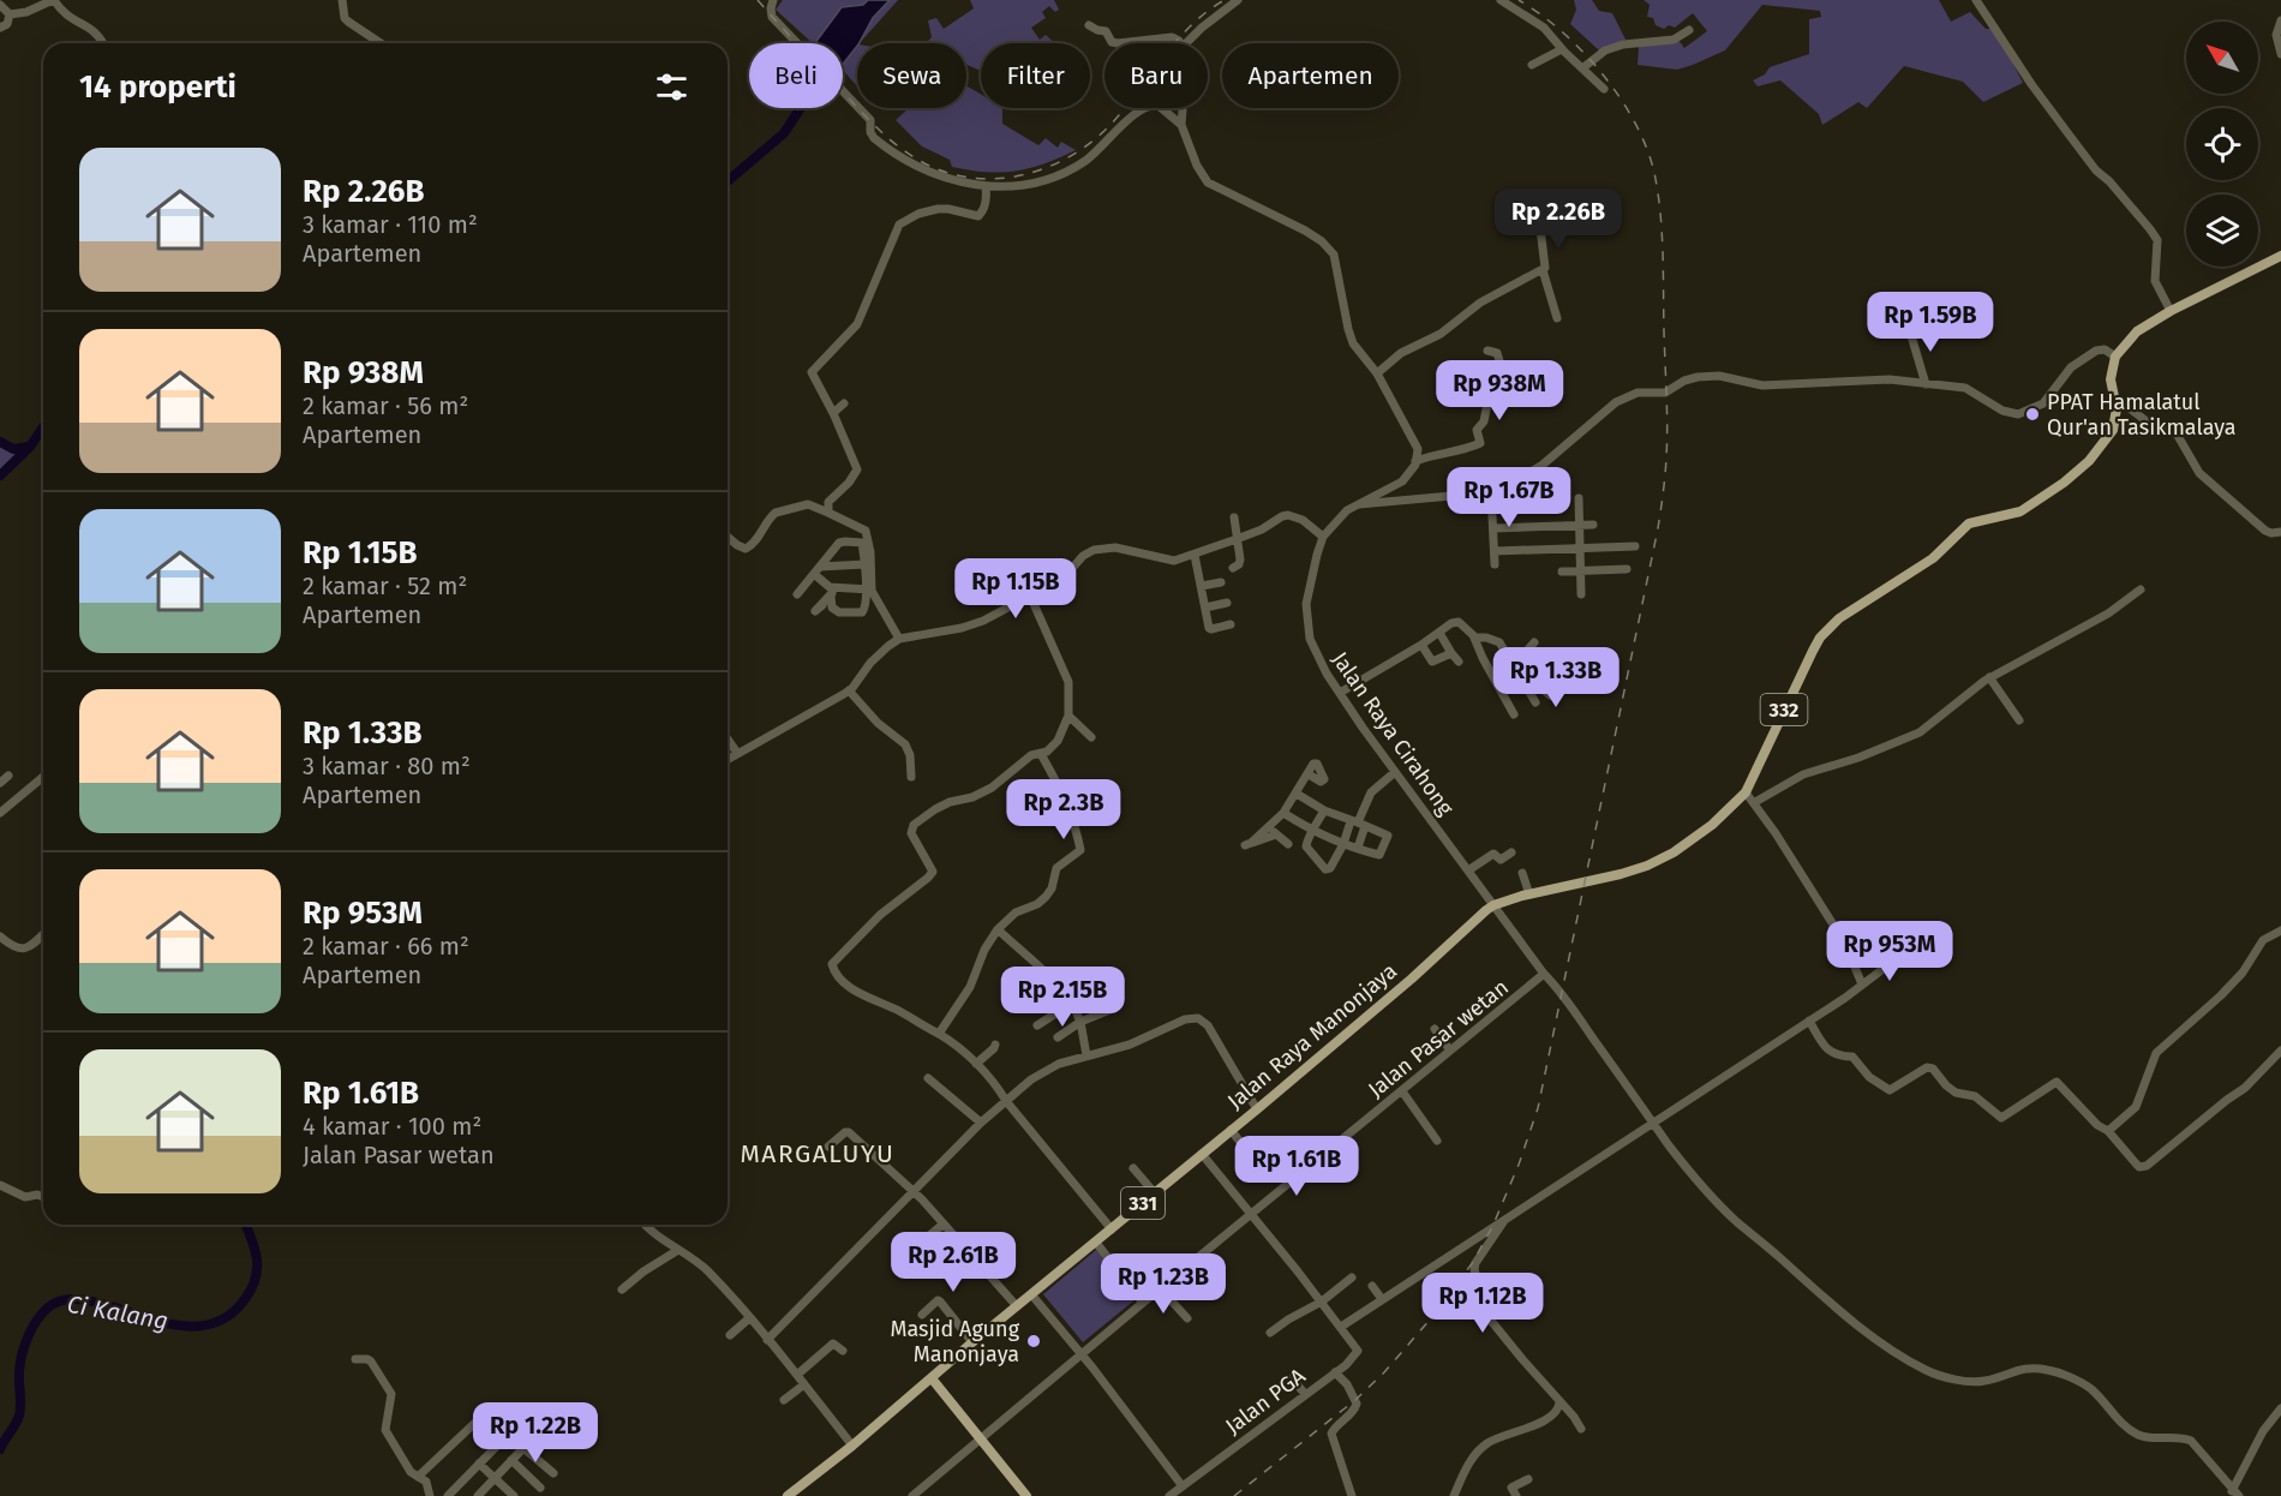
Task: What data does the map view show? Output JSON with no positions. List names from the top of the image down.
{
  "streets": {
    "main road": ["332", "Jalan Raya Manonjaya", "331"],
    "street": ["Jalan Raya Cirahong", "Jalan Pasar wetan", "Jalan PGA"]
  },
  "crossings": [
    ["332", "Jalan Raya Cirahong"],
    ["332", "Jalan Raya Manonjaya"],
    ["Jalan Raya Cirahong", "Jalan Raya Manonjaya"],
    ["Jalan Raya Cirahong", "Jalan Pasar wetan"]
  ],
  "districts": ["MARGALUYU"],
  "water": ["Ci Kalang"],
  "places": ["PPAT Hamalatul Qur'an Tasikmalaya", "Masjid Agung Manonjaya"],
  "north": "top left",
  "page": {
    "chip": [
      "Beli",
      "Sewa",
      "Filter",
      "Baru",
      "Apartemen"
    ],
    "heading": "14 properti",
    "list": [
      {
        "name": "Rp 2.26B",
        "note": "3 kamar · 110 m² · Apartemen"
      },
      {
        "name": "Rp 938M",
        "note": "2 kamar · 56 m² · Apartemen"
      },
      {
        "name": "Rp 1.15B",
        "note": "2 kamar · 52 m² · Apartemen"
      },
      {
        "name": "Rp 1.33B",
        "note": "3 kamar · 80 m² · Apartemen"
      },
      {
        "name": "Rp 953M",
        "note": "2 kamar · 66 m² · Apartemen"
      },
      {
        "name": "Rp 1.61B",
        "note": "4 kamar · 100 m² · Jalan Pasar wetan"
      }
    ],
    "price": [
      "Rp 2.26B",
      "Rp 1.59B",
      "Rp 938M",
      "Rp 1.67B",
      "Rp 1.15B",
      "Rp 1.33B",
      "Rp 2.3B",
      "Rp 953M",
      "Rp 2.15B",
      "Rp 1.61B",
      "Rp 2.61B",
      "Rp 1.23B",
      "Rp 1.12B",
      "Rp 1.22B"
    ]
  }
}
